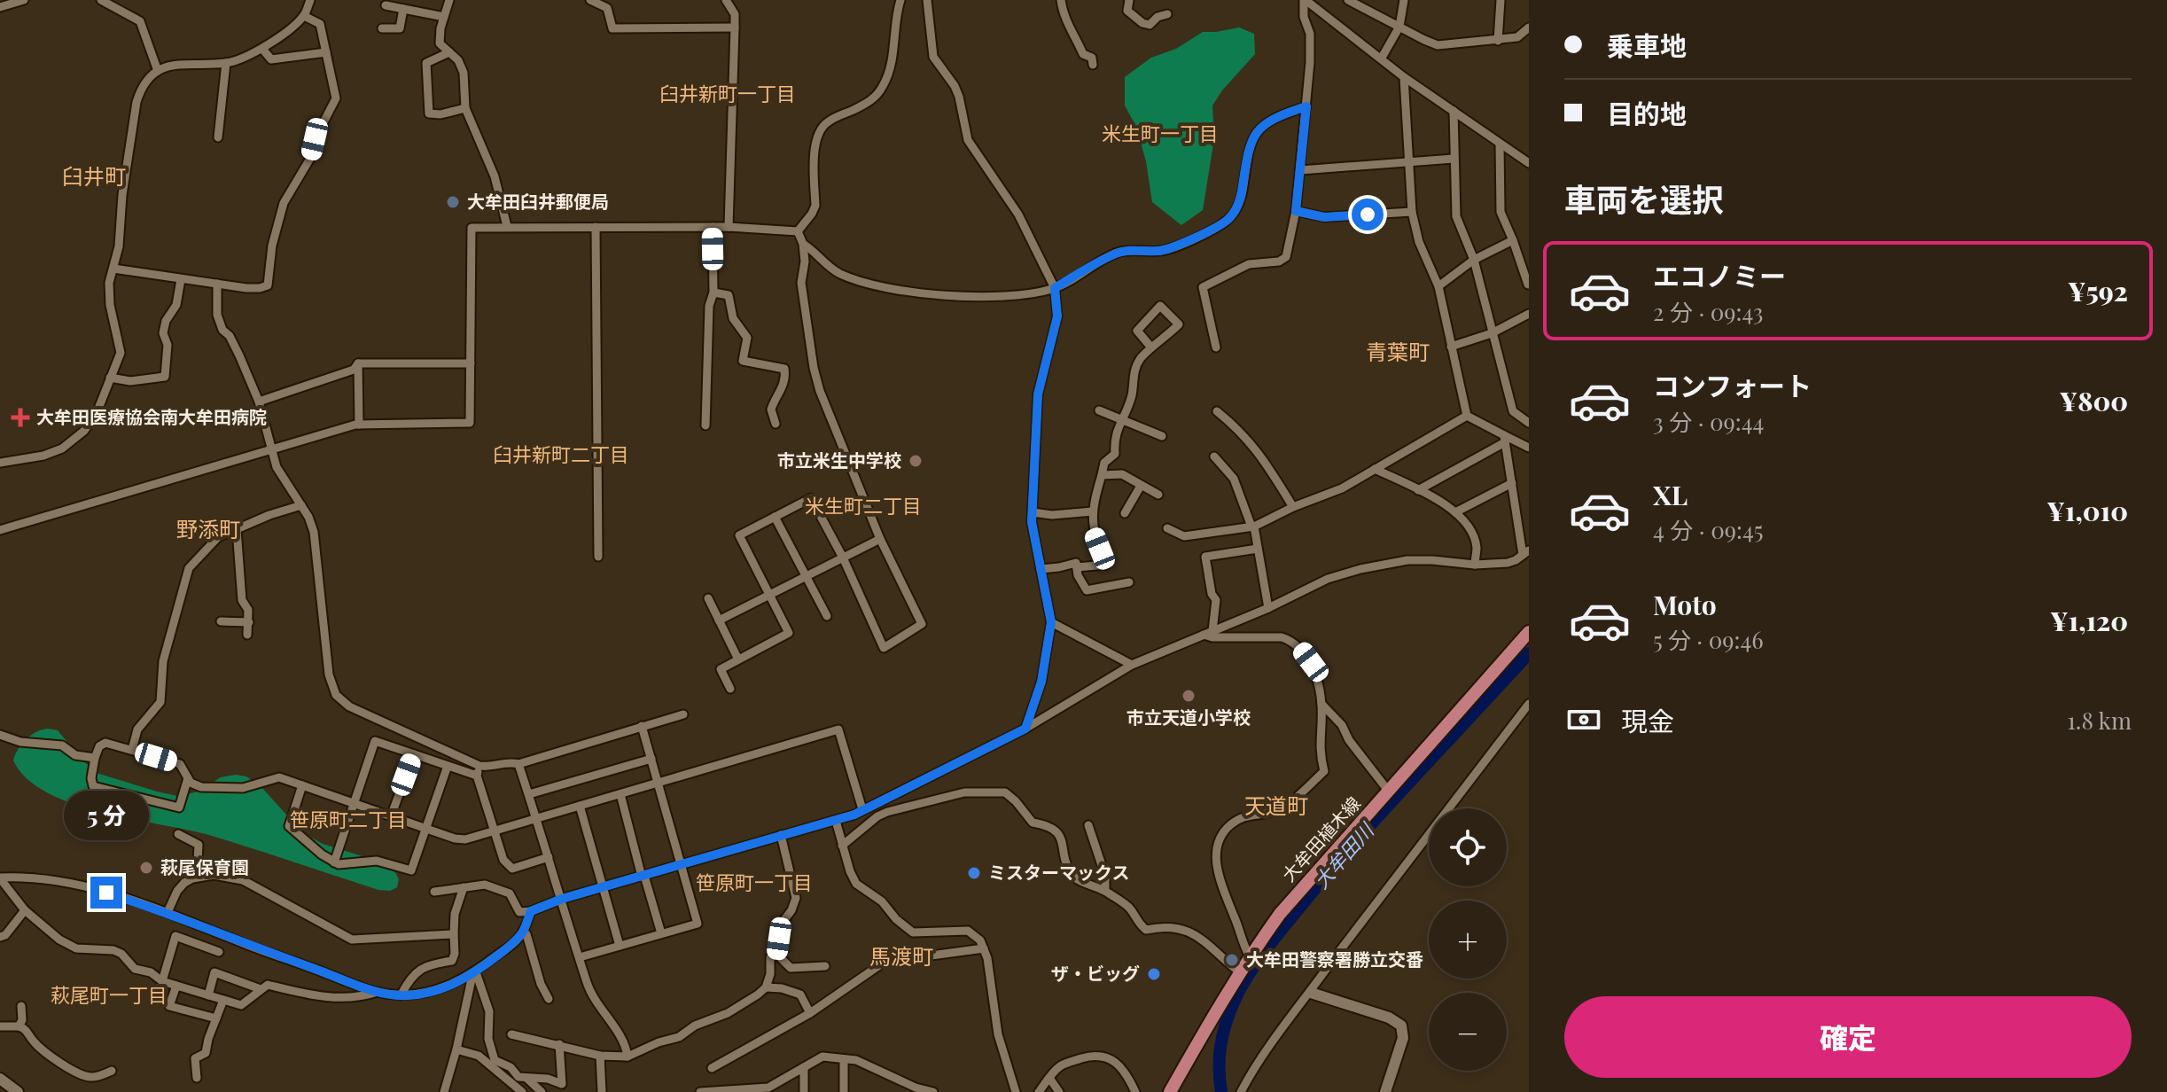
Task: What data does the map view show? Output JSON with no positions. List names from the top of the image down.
{
  "streets": {
    "main road": ["大牟田植木線"]
  },
  "districts": [
    "臼井新町一丁目",
    "米生町一丁目",
    "臼井町",
    "青葉町",
    "臼井新町二丁目",
    "米生町二丁目",
    "野添町",
    "天道町",
    "笹原町二丁目",
    "笹原町一丁目",
    "馬渡町",
    "萩尾町一丁目"
  ],
  "water": ["大牟田川"],
  "places": {
    "other": [
      "大牟田臼井郵便局",
      "市立米生中学校",
      "市立天道小学校",
      "萩尾保育園",
      "ミスターマックス",
      "大牟田警察署勝立交番",
      "ザ・ビッグ"
    ],
    "health": ["大牟田医療協会南大牟田病院"]
  },
  "page": {
    "banner": ["乗車地", "目的地"],
    "heading": "車両を選択",
    "list": [
      {
        "name": "エコノミー",
        "note": "2 分 · 09:43",
        "value": "¥592"
      },
      {
        "name": "コンフォート",
        "note": "3 分 · 09:44",
        "value": "¥800"
      },
      {
        "name": "XL",
        "note": "4 分 · 09:45",
        "value": "¥1,010"
      },
      {
        "name": "Moto",
        "note": "5 分 · 09:46",
        "value": "¥1,120"
      }
    ],
    "pay": ["現金", "1.8 km"],
    "bubble": "5 分",
    "map_buttons": ["+", "−"],
    "buttons": "確定"
  }
}
